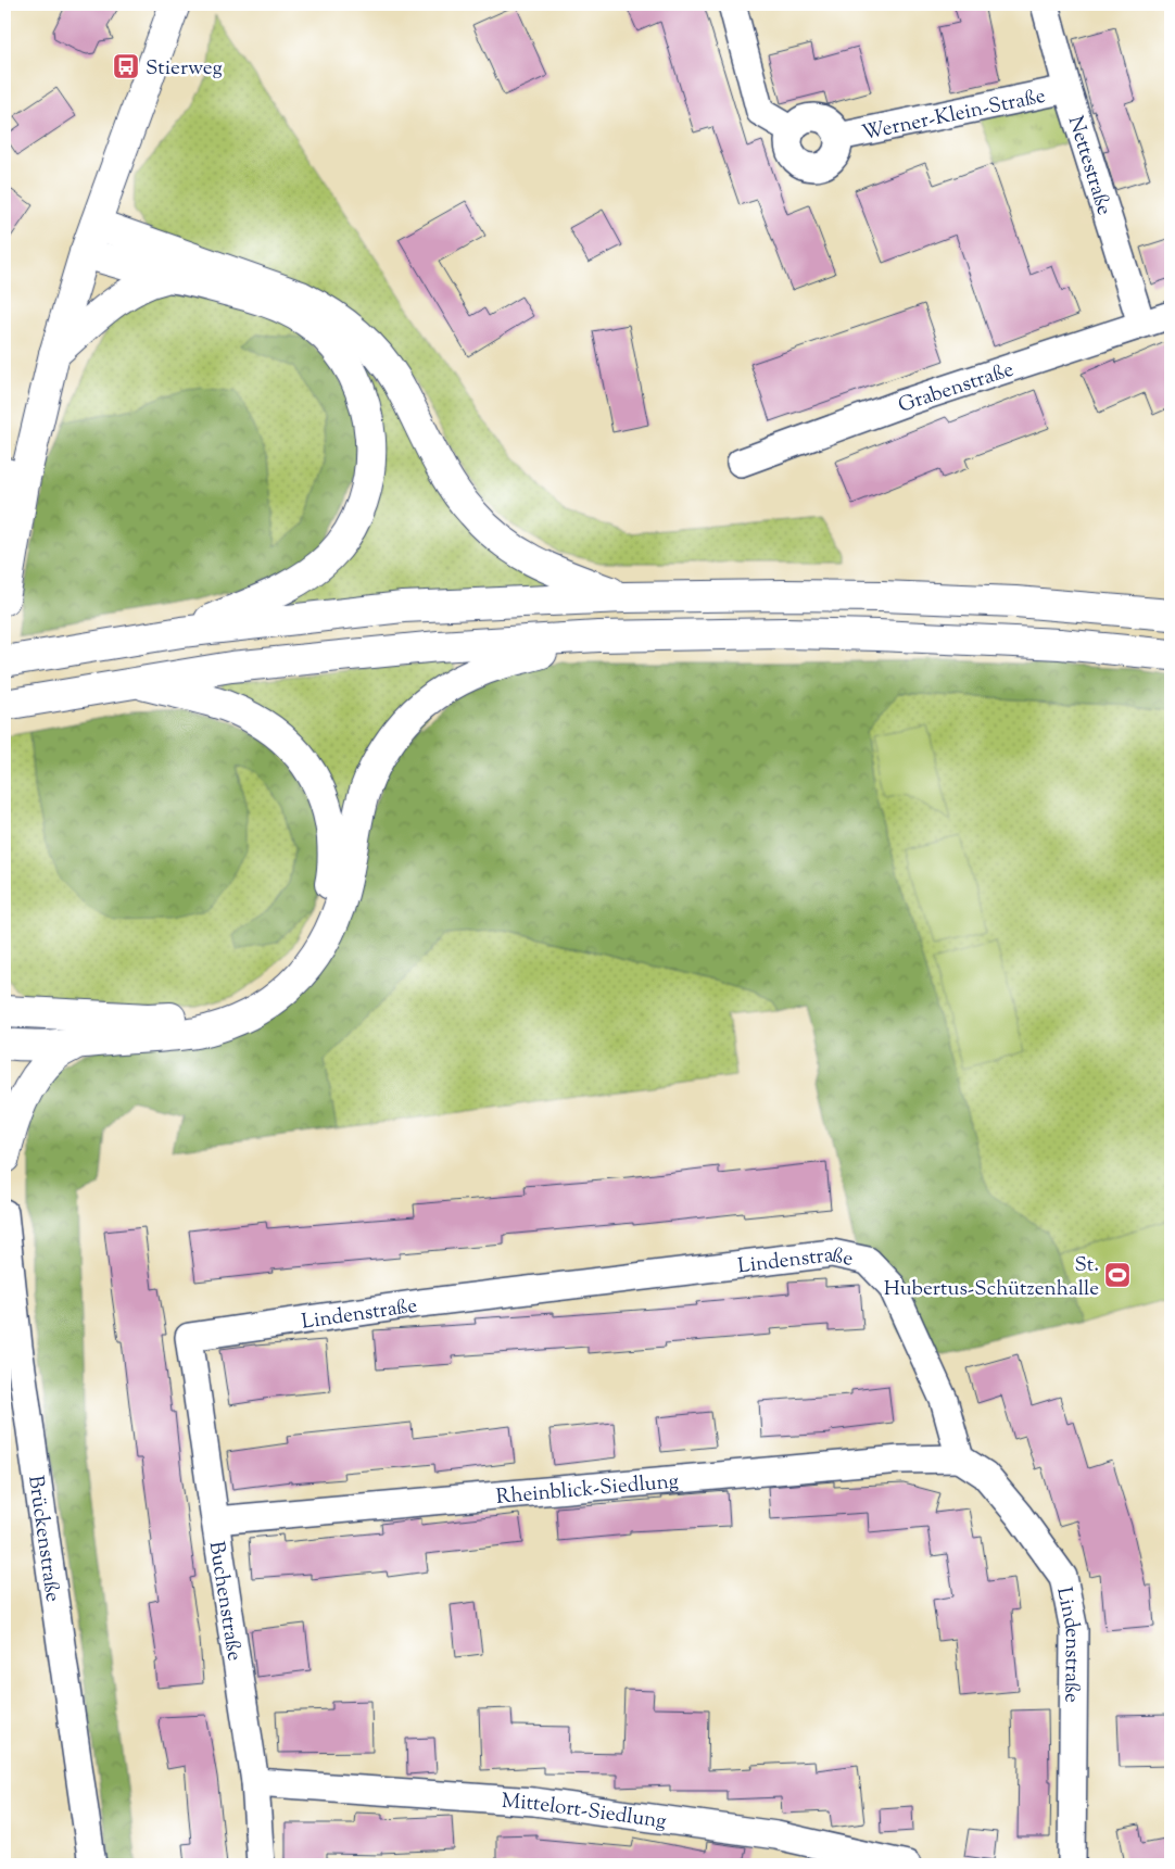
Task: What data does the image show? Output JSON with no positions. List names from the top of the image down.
{
  "streets": {
    "street": [
      "Werner-Klein-Straße",
      "Nettestraße",
      "Grabenstraße",
      "Lindenstraße",
      "Rheinblick-Siedlung",
      "Brückenstraße",
      "Buchenstraße",
      "Mittelort-Siedlung"
    ]
  },
  "crossings": [
    ["Werner-Klein-Straße", "Nettestraße"],
    ["Nettestraße", "Grabenstraße"],
    ["Lindenstraße", "Rheinblick-Siedlung"],
    ["Lindenstraße", "Buchenstraße"],
    ["Rheinblick-Siedlung", "Buchenstraße"],
    ["Buchenstraße", "Mittelort-Siedlung"]
  ],
  "places": {
    "bus stop": ["Stierweg"],
    "sports": ["St. Hubertus-Schützenhalle"]
  }
}
